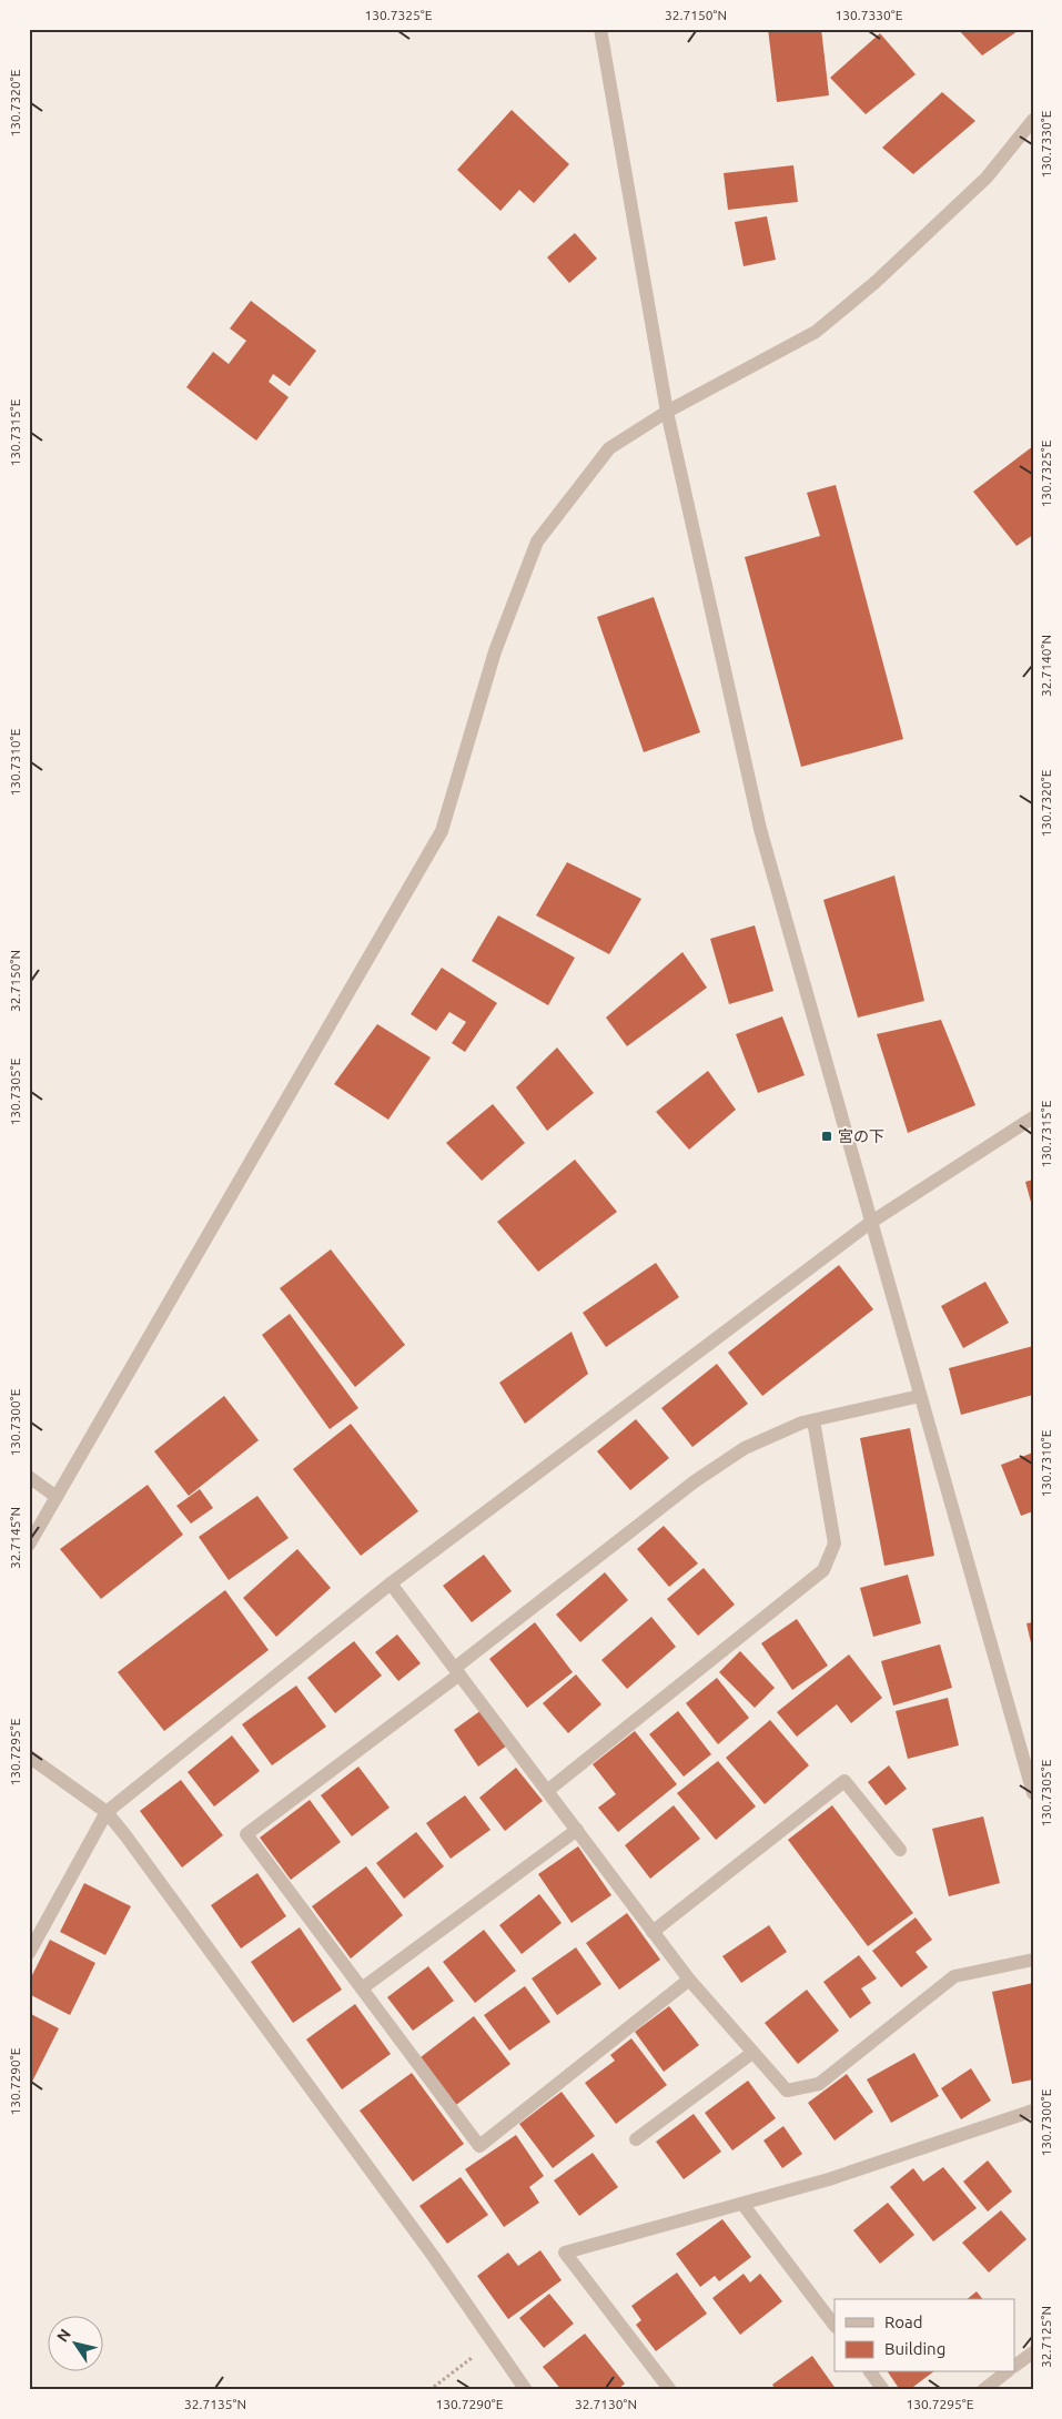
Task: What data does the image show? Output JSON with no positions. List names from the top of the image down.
{
  "places": {
    "transit": ["宮の下"]
  },
  "legend": ["Road", "Building"],
  "north": "top left",
  "coordinates": [
    "130.7325°E",
    "32.7150°N",
    "130.7330°E",
    "130.7320°E",
    "130.7315°E",
    "32.7140°N",
    "130.7310°E",
    "130.7305°E",
    "130.7300°E",
    "32.7145°N",
    "130.7295°E",
    "130.7290°E",
    "32.7125°N",
    "32.7135°N",
    "32.7130°N"
  ]
}
